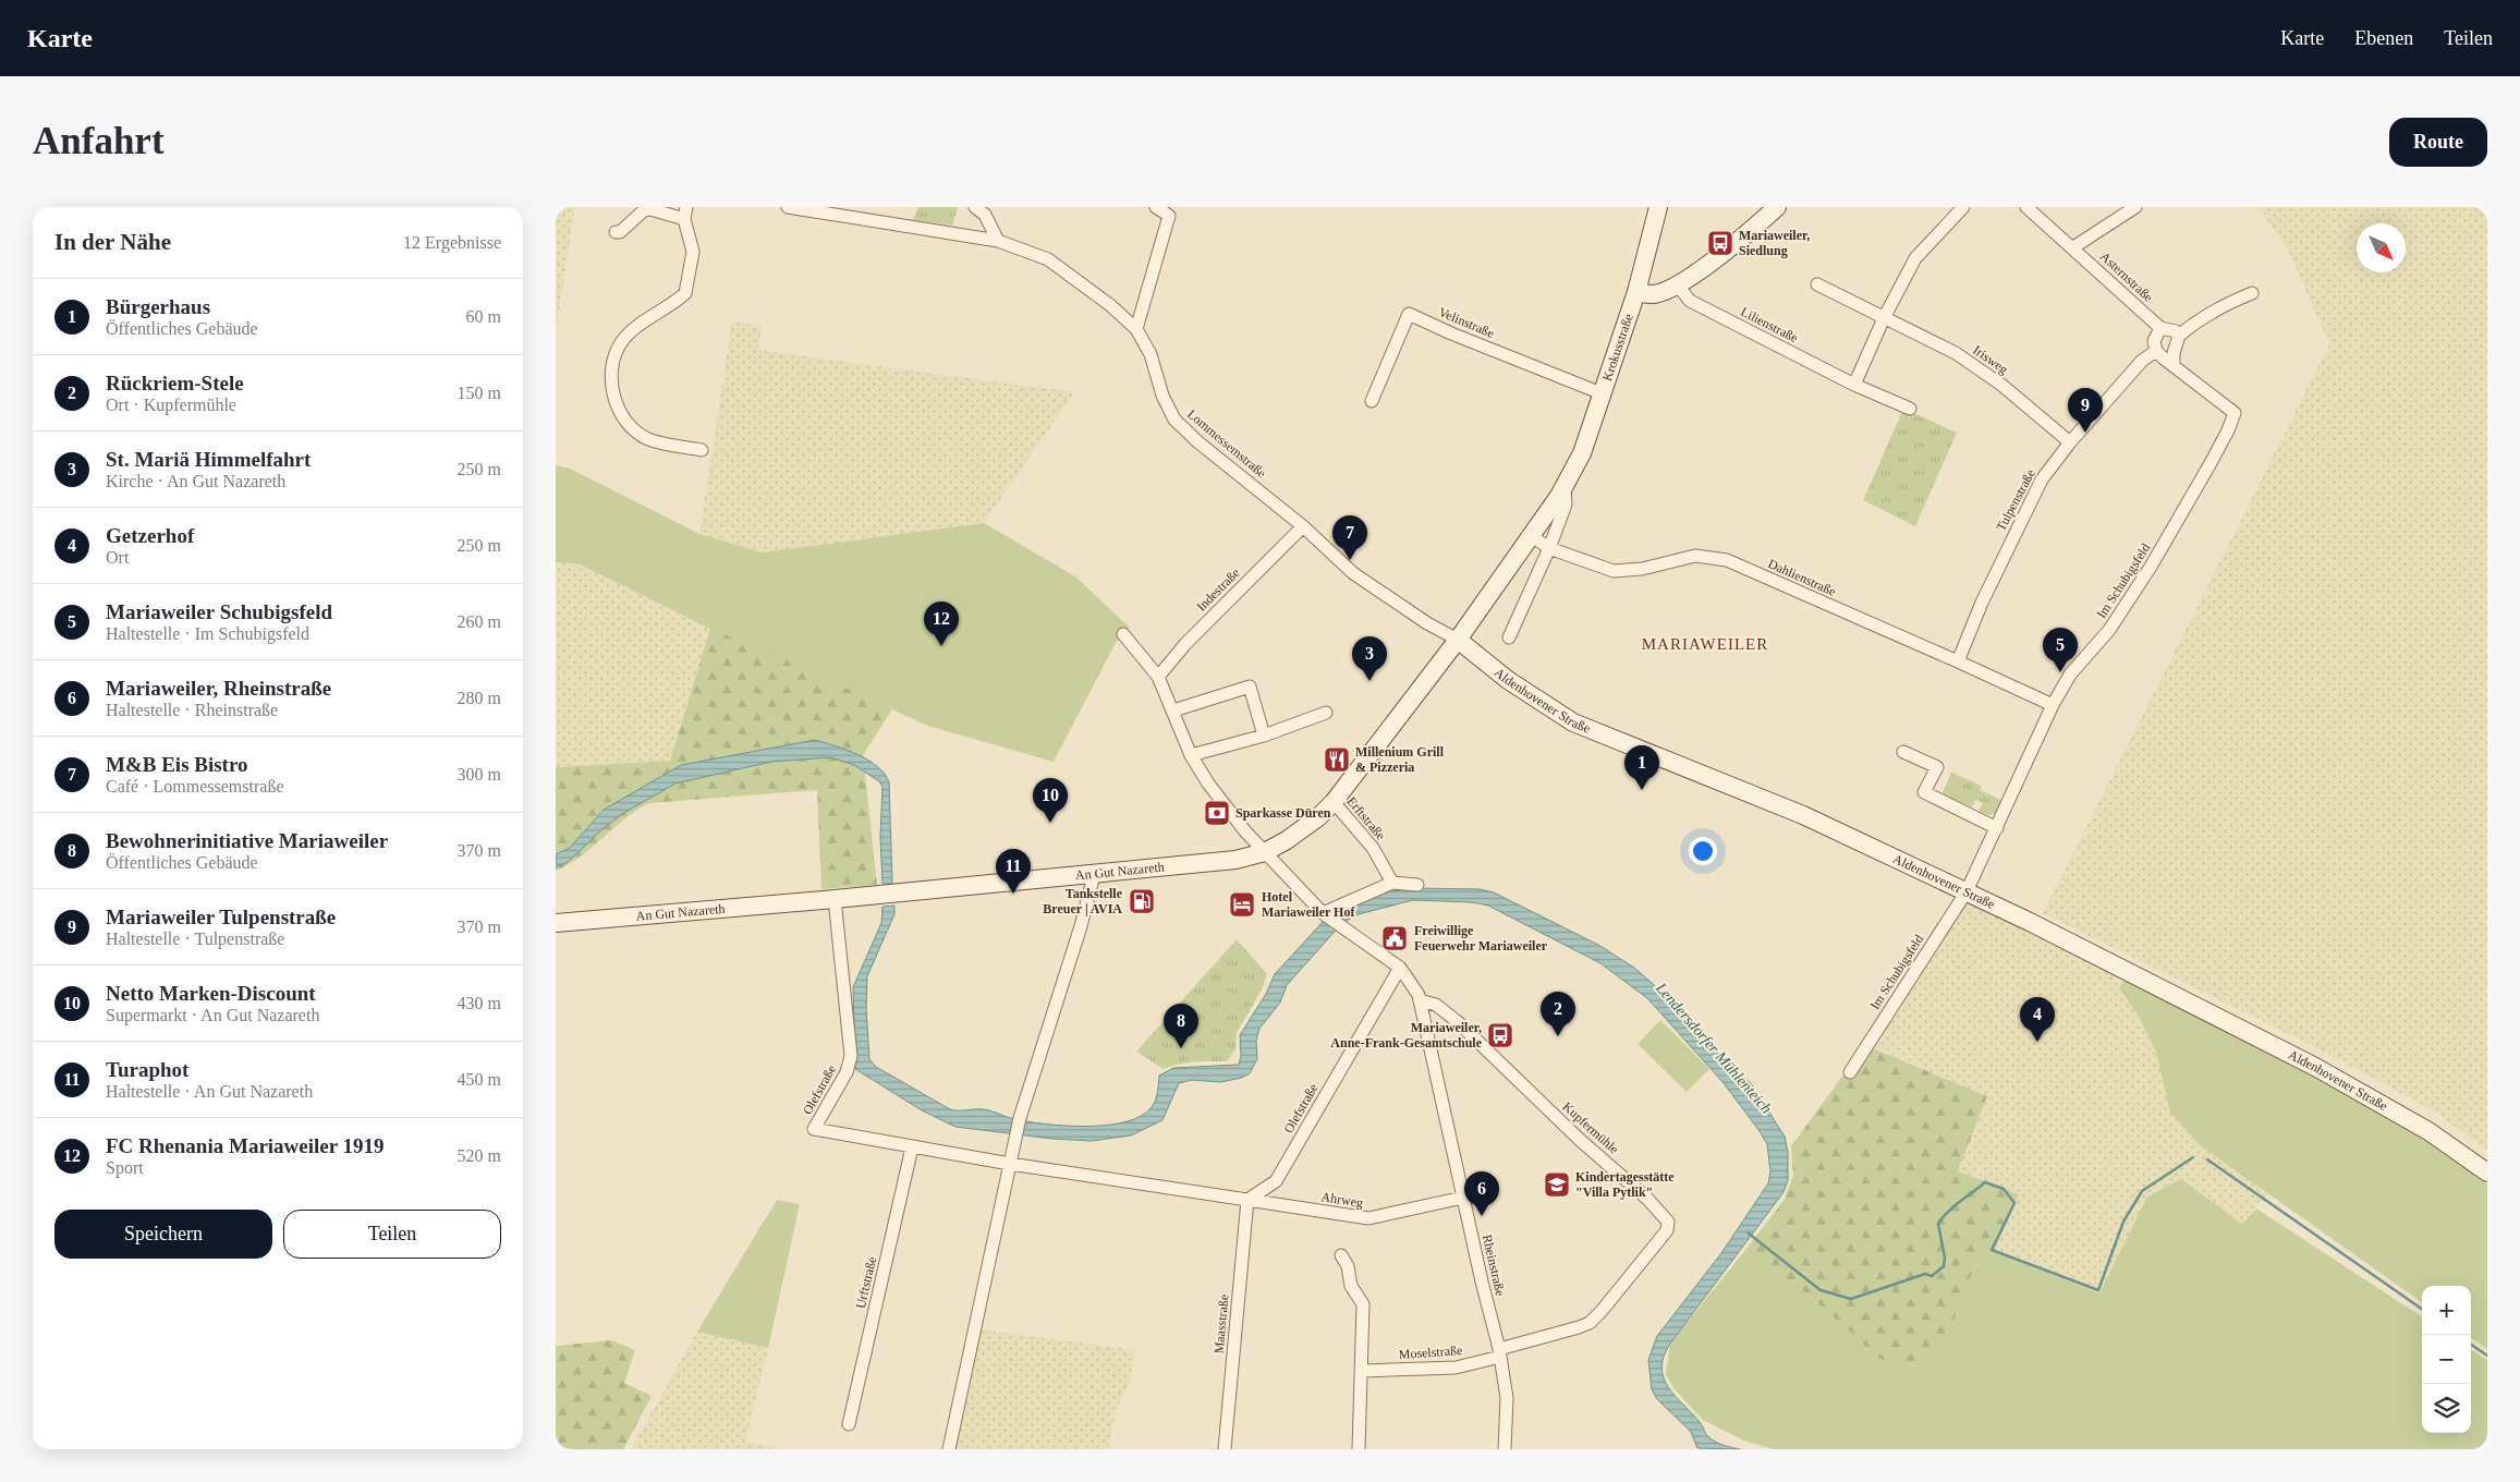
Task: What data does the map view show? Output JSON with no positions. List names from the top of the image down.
{
  "streets": {
    "main road": ["Krokusstraße", "Aldenhovener Straße", "An Gut Nazareth"],
    "street": [
      "Asternstraße",
      "Velinstraße",
      "Lilienstraße",
      "Irisweg",
      "Lommessemstraße",
      "Tulpenstraße",
      "Dahlienstraße",
      "Im Schubigsfeld",
      "Indestraße",
      "Erftstraße",
      "Olefstraße",
      "Kupfermühle",
      "Ahrweg",
      "Rheinstraße",
      "Urftstraße",
      "Maasstraße",
      "Moselstraße"
    ]
  },
  "crossings": [
    ["Velinstraße", "Krokusstraße"],
    ["Krokusstraße", "Lommessemstraße"],
    ["Krokusstraße", "Dahlienstraße"],
    ["Krokusstraße", "Aldenhovener Straße"],
    ["Krokusstraße", "An Gut Nazareth"],
    ["Irisweg", "Tulpenstraße"],
    ["Lommessemstraße", "Indestraße"],
    ["Lommessemstraße", "Aldenhovener Straße"],
    ["Lommessemstraße", "An Gut Nazareth"],
    ["Tulpenstraße", "Dahlienstraße"],
    ["Dahlienstraße", "Im Schubigsfeld"],
    ["Im Schubigsfeld", "Aldenhovener Straße"],
    ["Aldenhovener Straße", "An Gut Nazareth"],
    ["Erftstraße", "An Gut Nazareth"],
    ["An Gut Nazareth", "Olefstraße"],
    ["Olefstraße", "Ahrweg"],
    ["Olefstraße", "Rheinstraße"],
    ["Olefstraße", "Urftstraße"],
    ["Olefstraße", "Maasstraße"],
    ["Kupfermühle", "Rheinstraße"],
    ["Kupfermühle", "Moselstraße"],
    ["Ahrweg", "Rheinstraße"],
    ["Ahrweg", "Maasstraße"],
    ["Rheinstraße", "Moselstraße"]
  ],
  "districts": ["MARIAWEILER"],
  "water": ["Lendersdorfer Mühlenteich"],
  "places": {
    "bus stop": ["Mariaweiler, Siedlung", "Mariaweiler, Anne-Frank-Gesamtschule"],
    "restaurant": ["Millenium Grill & Pizzeria"],
    "bank": ["Sparkasse Düren"],
    "fuel station": ["Tankstelle Breuer | AVIA"],
    "hotel": ["Hotel Mariaweiler Hof"],
    "public building": ["Freiwillige Feuerwehr Mariaweiler"],
    "school or university": ["Kindertagesstätte \"Villa Pytlik\""]
  },
  "north": "bottom right",
  "page": {
    "header": "Karte",
    "nav": ["Karte", "Ebenen", "Teilen"],
    "buttons": [
      "Route",
      ["Speichern", "Teilen"]
    ],
    "title": "Anfahrt",
    "heading": ["In der Nähe", "12 Ergebnisse"],
    "list": [
      {
        "mark": "1",
        "name": "Bürgerhaus",
        "note": "Öffentliches Gebäude",
        "value": "60 m"
      },
      {
        "mark": "2",
        "name": "Rückriem-Stele",
        "note": "Ort · Kupfermühle",
        "value": "150 m"
      },
      {
        "mark": "3",
        "name": "St. Mariä Himmelfahrt",
        "note": "Kirche · An Gut Nazareth",
        "value": "250 m"
      },
      {
        "mark": "4",
        "name": "Getzerhof",
        "note": "Ort",
        "value": "250 m"
      },
      {
        "mark": "5",
        "name": "Mariaweiler Schubigsfeld",
        "note": "Haltestelle · Im Schubigsfeld",
        "value": "260 m"
      },
      {
        "mark": "6",
        "name": "Mariaweiler, Rheinstraße",
        "note": "Haltestelle · Rheinstraße",
        "value": "280 m"
      },
      {
        "mark": "7",
        "name": "M&B Eis Bistro",
        "note": "Café · Lommessemstraße",
        "value": "300 m"
      },
      {
        "mark": "8",
        "name": "Bewohnerinitiative Mariaweiler",
        "note": "Öffentliches Gebäude",
        "value": "370 m"
      },
      {
        "mark": "9",
        "name": "Mariaweiler Tulpenstraße",
        "note": "Haltestelle · Tulpenstraße",
        "value": "370 m"
      },
      {
        "mark": "10",
        "name": "Netto Marken-Discount",
        "note": "Supermarkt · An Gut Nazareth",
        "value": "430 m"
      },
      {
        "mark": "11",
        "name": "Turaphot",
        "note": "Haltestelle · An Gut Nazareth",
        "value": "450 m"
      },
      {
        "mark": "12",
        "name": "FC Rhenania Mariaweiler 1919",
        "note": "Sport",
        "value": "520 m"
      }
    ],
    "pins": [
      "9",
      "7",
      "12",
      "5",
      "3",
      "1",
      "10",
      "11",
      "2",
      "4",
      "8",
      "6"
    ],
    "map_buttons": ["+", "−"]
  }
}
